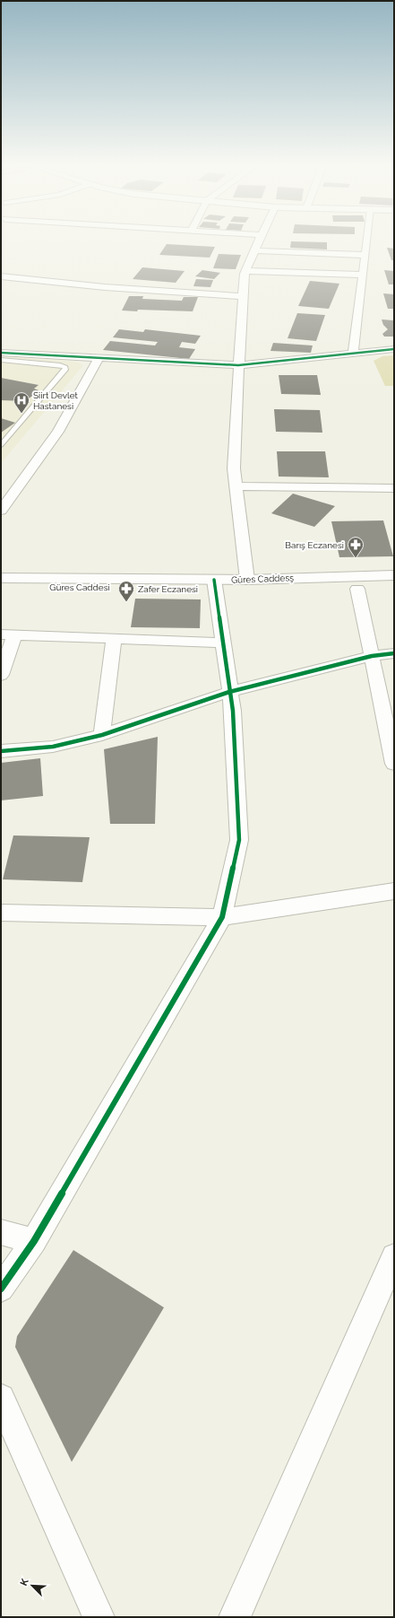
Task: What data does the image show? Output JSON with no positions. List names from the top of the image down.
{
  "streets": {
    "street": ["Güres Caddesş", "Güres Caddesi"]
  },
  "crossings": [
    ["Güres Caddesş", "Güres Caddesi"]
  ],
  "places": {
    "hospital": ["Siirt Devlet Hastanesi"],
    "pharmacy": ["Barış Eczanesi", "Zafer Eczanesi"]
  },
  "north": "top left"
}
